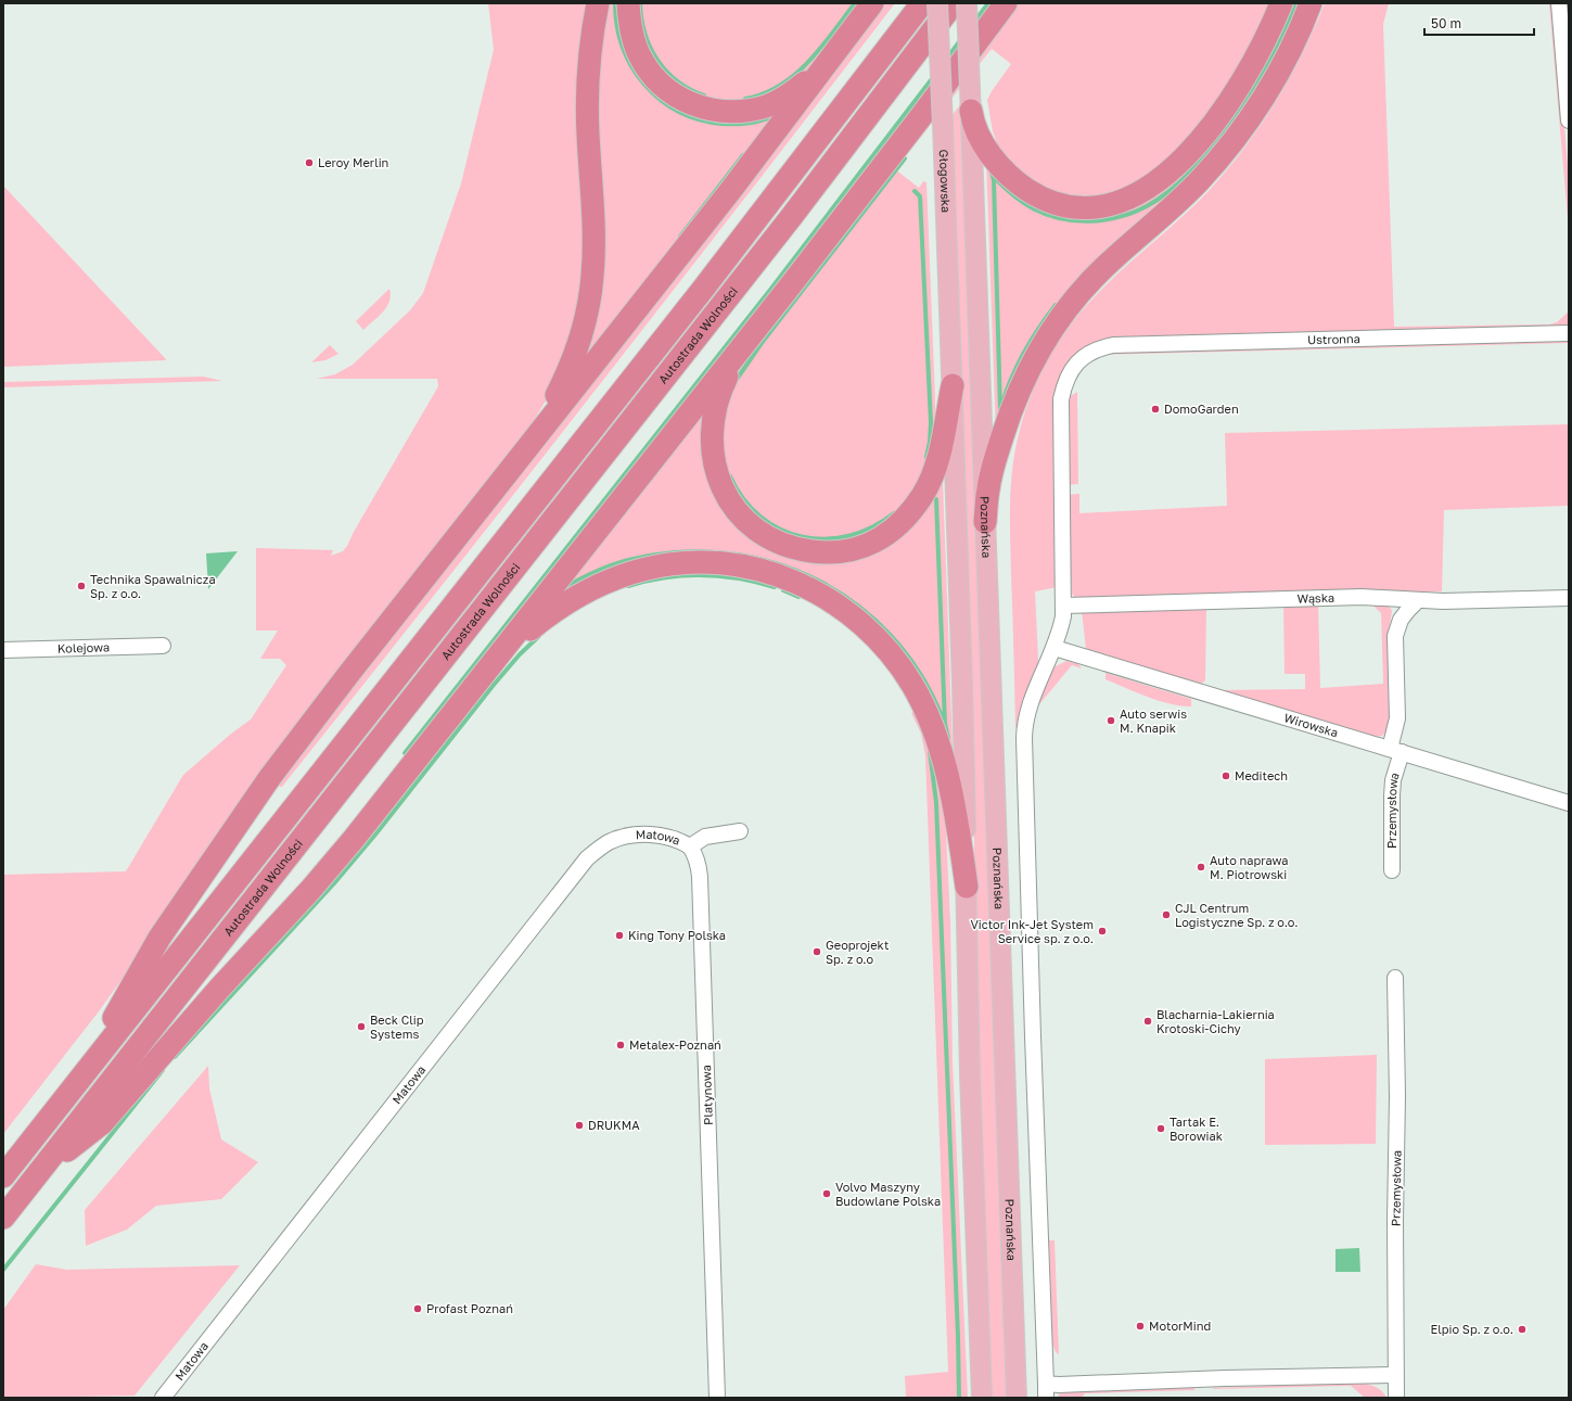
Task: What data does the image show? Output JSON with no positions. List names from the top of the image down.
{
  "streets": {
    "highway": ["Autostrada Wolności"],
    "main road": ["Głogowska", "Poznańska"],
    "street": [
      "Ustronna",
      "Wąska",
      "Kolejowa",
      "Wirowska",
      "Przemysłowa",
      "Matowa",
      "Platynowa"
    ]
  },
  "crossings": [
    ["Ustronna", "Wąska"],
    ["Wąska", "Przemysłowa"],
    ["Wirowska", "Przemysłowa"],
    ["Matowa", "Platynowa"]
  ],
  "places": [
    "Leroy Merlin",
    "DomoGarden",
    "Technika Spawalnicza Sp. z o.o.",
    "Auto serwis M. Knapik",
    "Meditech",
    "Auto naprawa M. Piotrowski",
    "CJL Centrum Logistyczne Sp. z o.o.",
    "Victor Ink-Jet System Service sp. z o.o.",
    "King Tony Polska",
    "Geoprojekt Sp. z o.o",
    "Blacharnia-Lakiernia Krotoski-Cichy",
    "Beck Clip Systems",
    "Metalex-Poznań",
    "DRUKMA",
    "Tartak E. Borowiak",
    "Volvo Maszyny Budowlane Polska",
    "Profast Poznań",
    "MotorMind",
    "Elpio Sp. z o.o."
  ],
  "scale_bar": "50 m"
}
